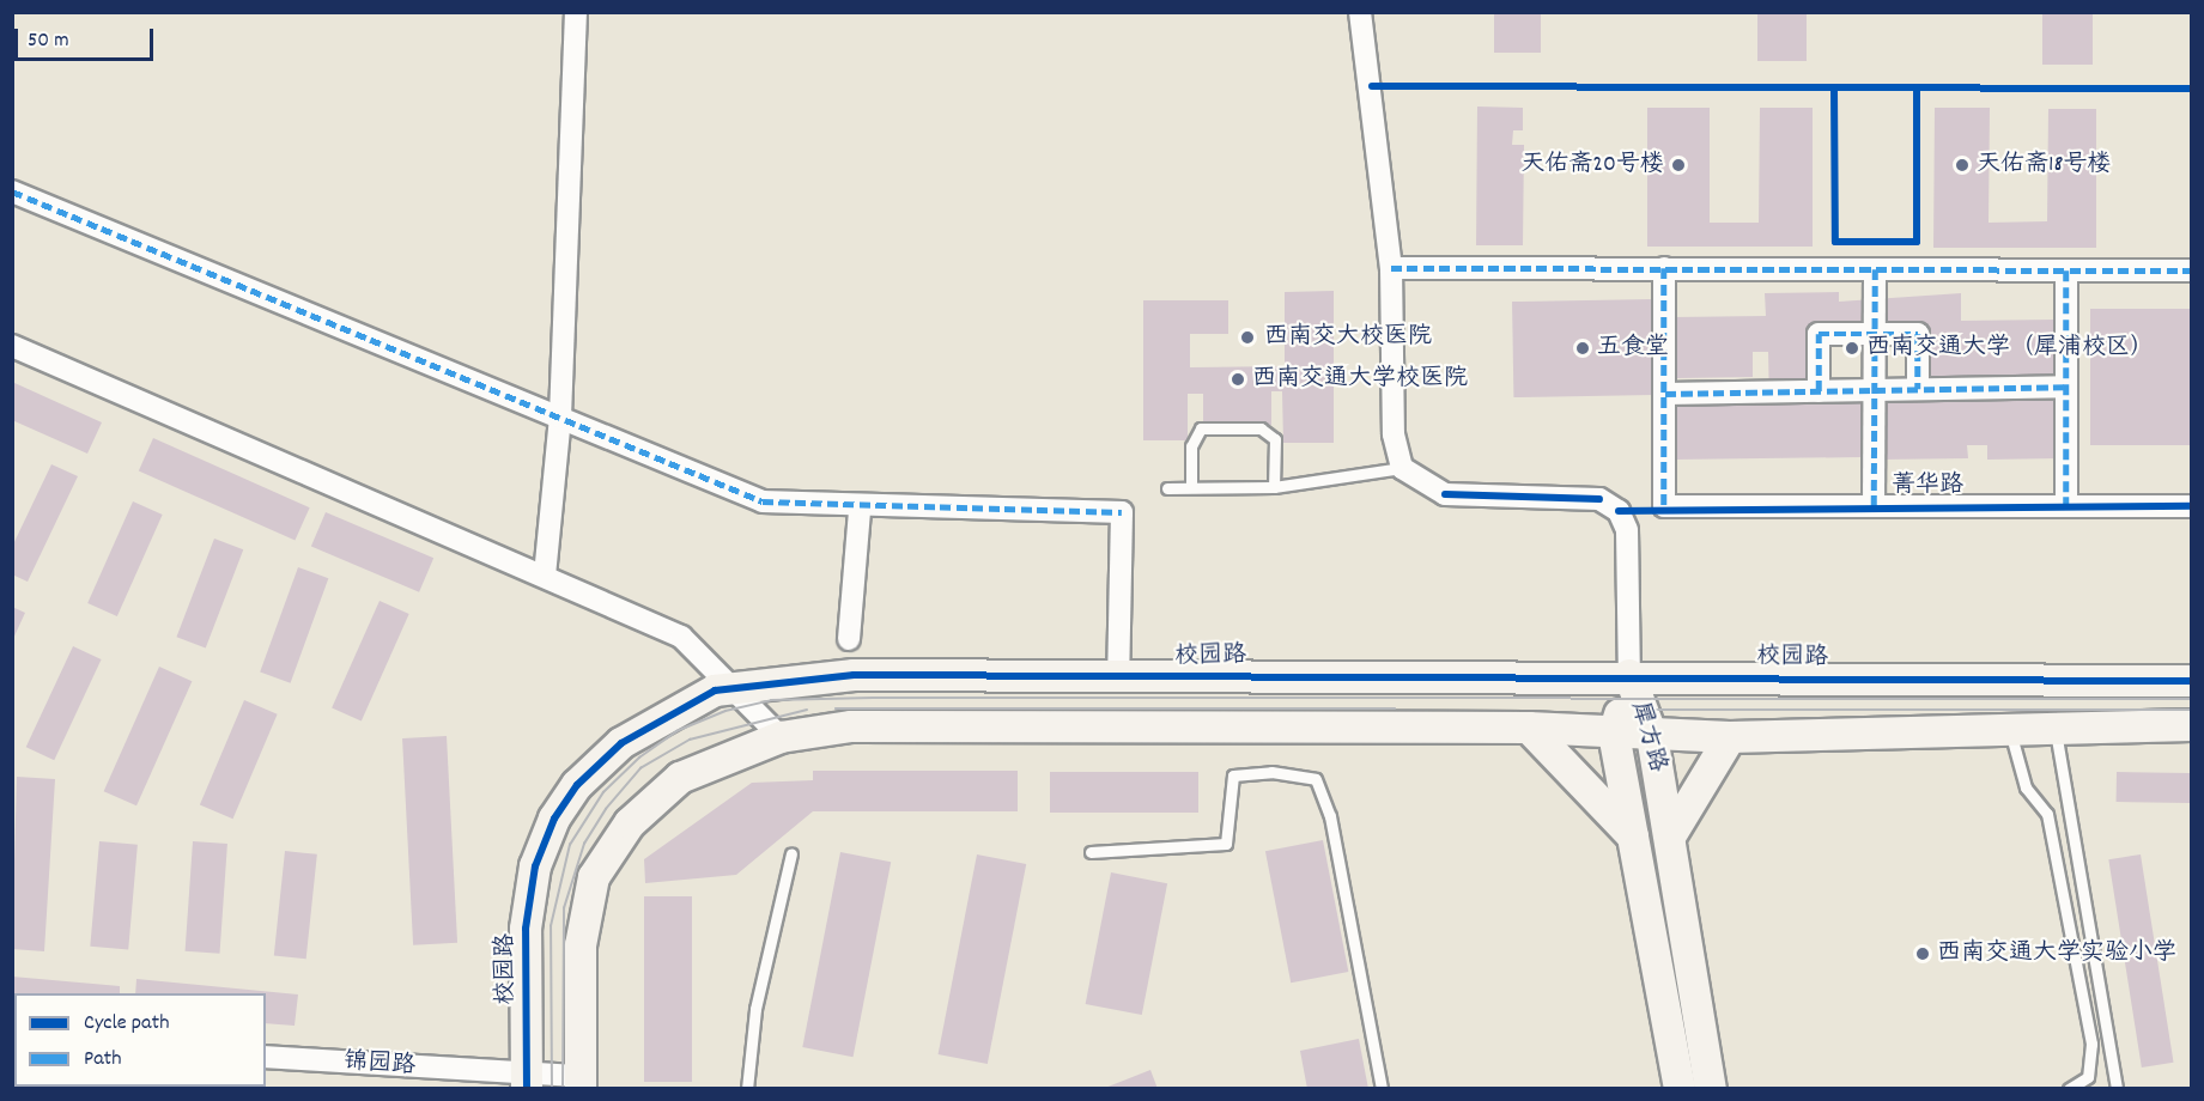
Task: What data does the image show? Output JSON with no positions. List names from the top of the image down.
{
  "streets": {
    "street": [
      "菁华路",
      "校园路",
      "犀方路",
      "锦园路"
    ]
  },
  "crossings": [
    ["校园路", "犀方路"],
    ["校园路", "锦园路"]
  ],
  "places": [
    "天佑斋20号楼",
    "天佑斋18号楼",
    "西南交大校医院",
    "五食堂",
    "西南交通大学（犀浦校区）",
    "西南交通大学校医院",
    "西南交通大学实验小学"
  ],
  "legend": ["Cycle path", "Path"],
  "scale_bar": "50 m"
}
